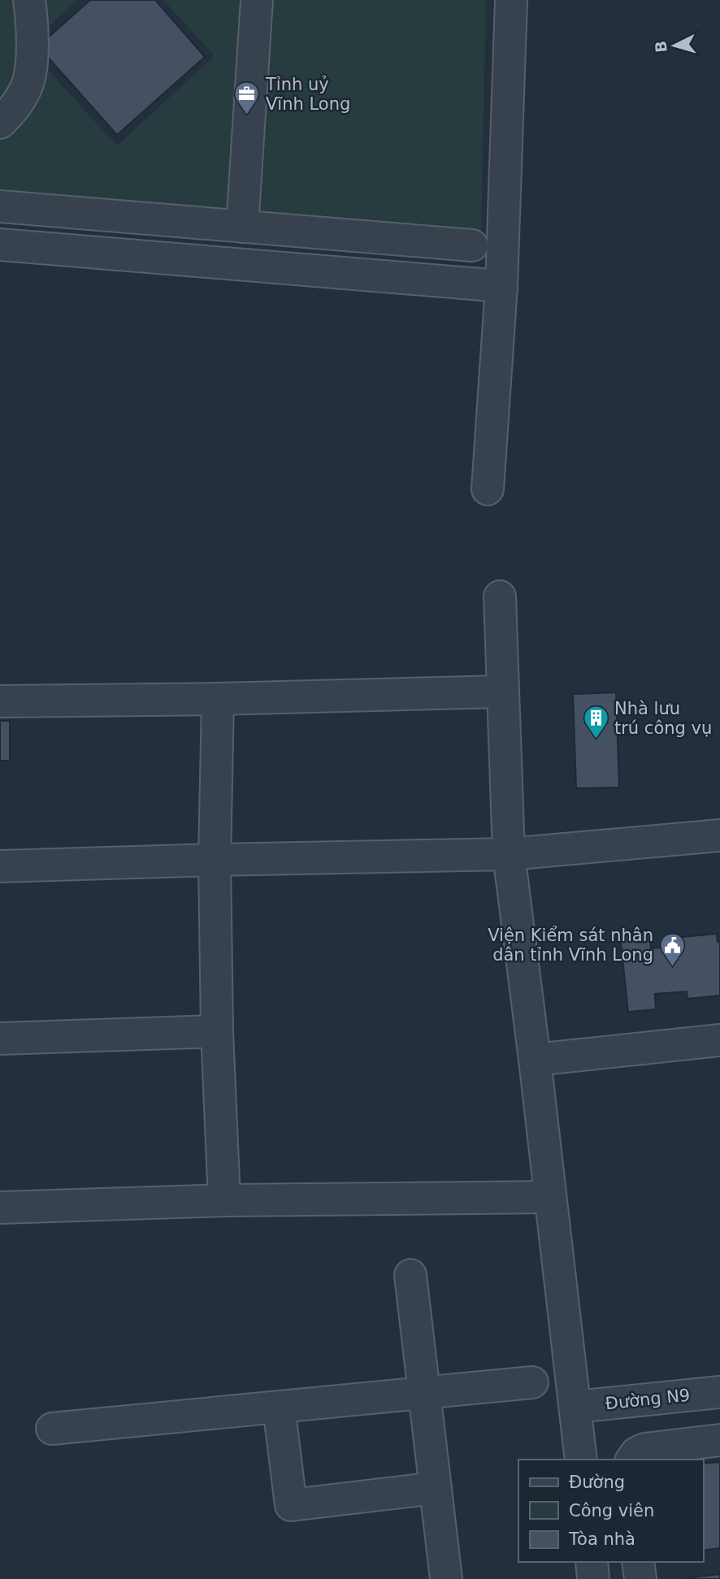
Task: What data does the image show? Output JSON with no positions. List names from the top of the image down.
{
  "streets": {
    "street": ["Đường N9"]
  },
  "places": {
    "office": ["Tỉnh uỷ Vĩnh Long"],
    "building": ["Nhà lưu trú công vụ"],
    "public building": ["Viện Kiểm sát nhân dân tỉnh Vĩnh Long"]
  },
  "legend": ["Đường", "Công viên", "Tòa nhà"],
  "north": "left"
}
